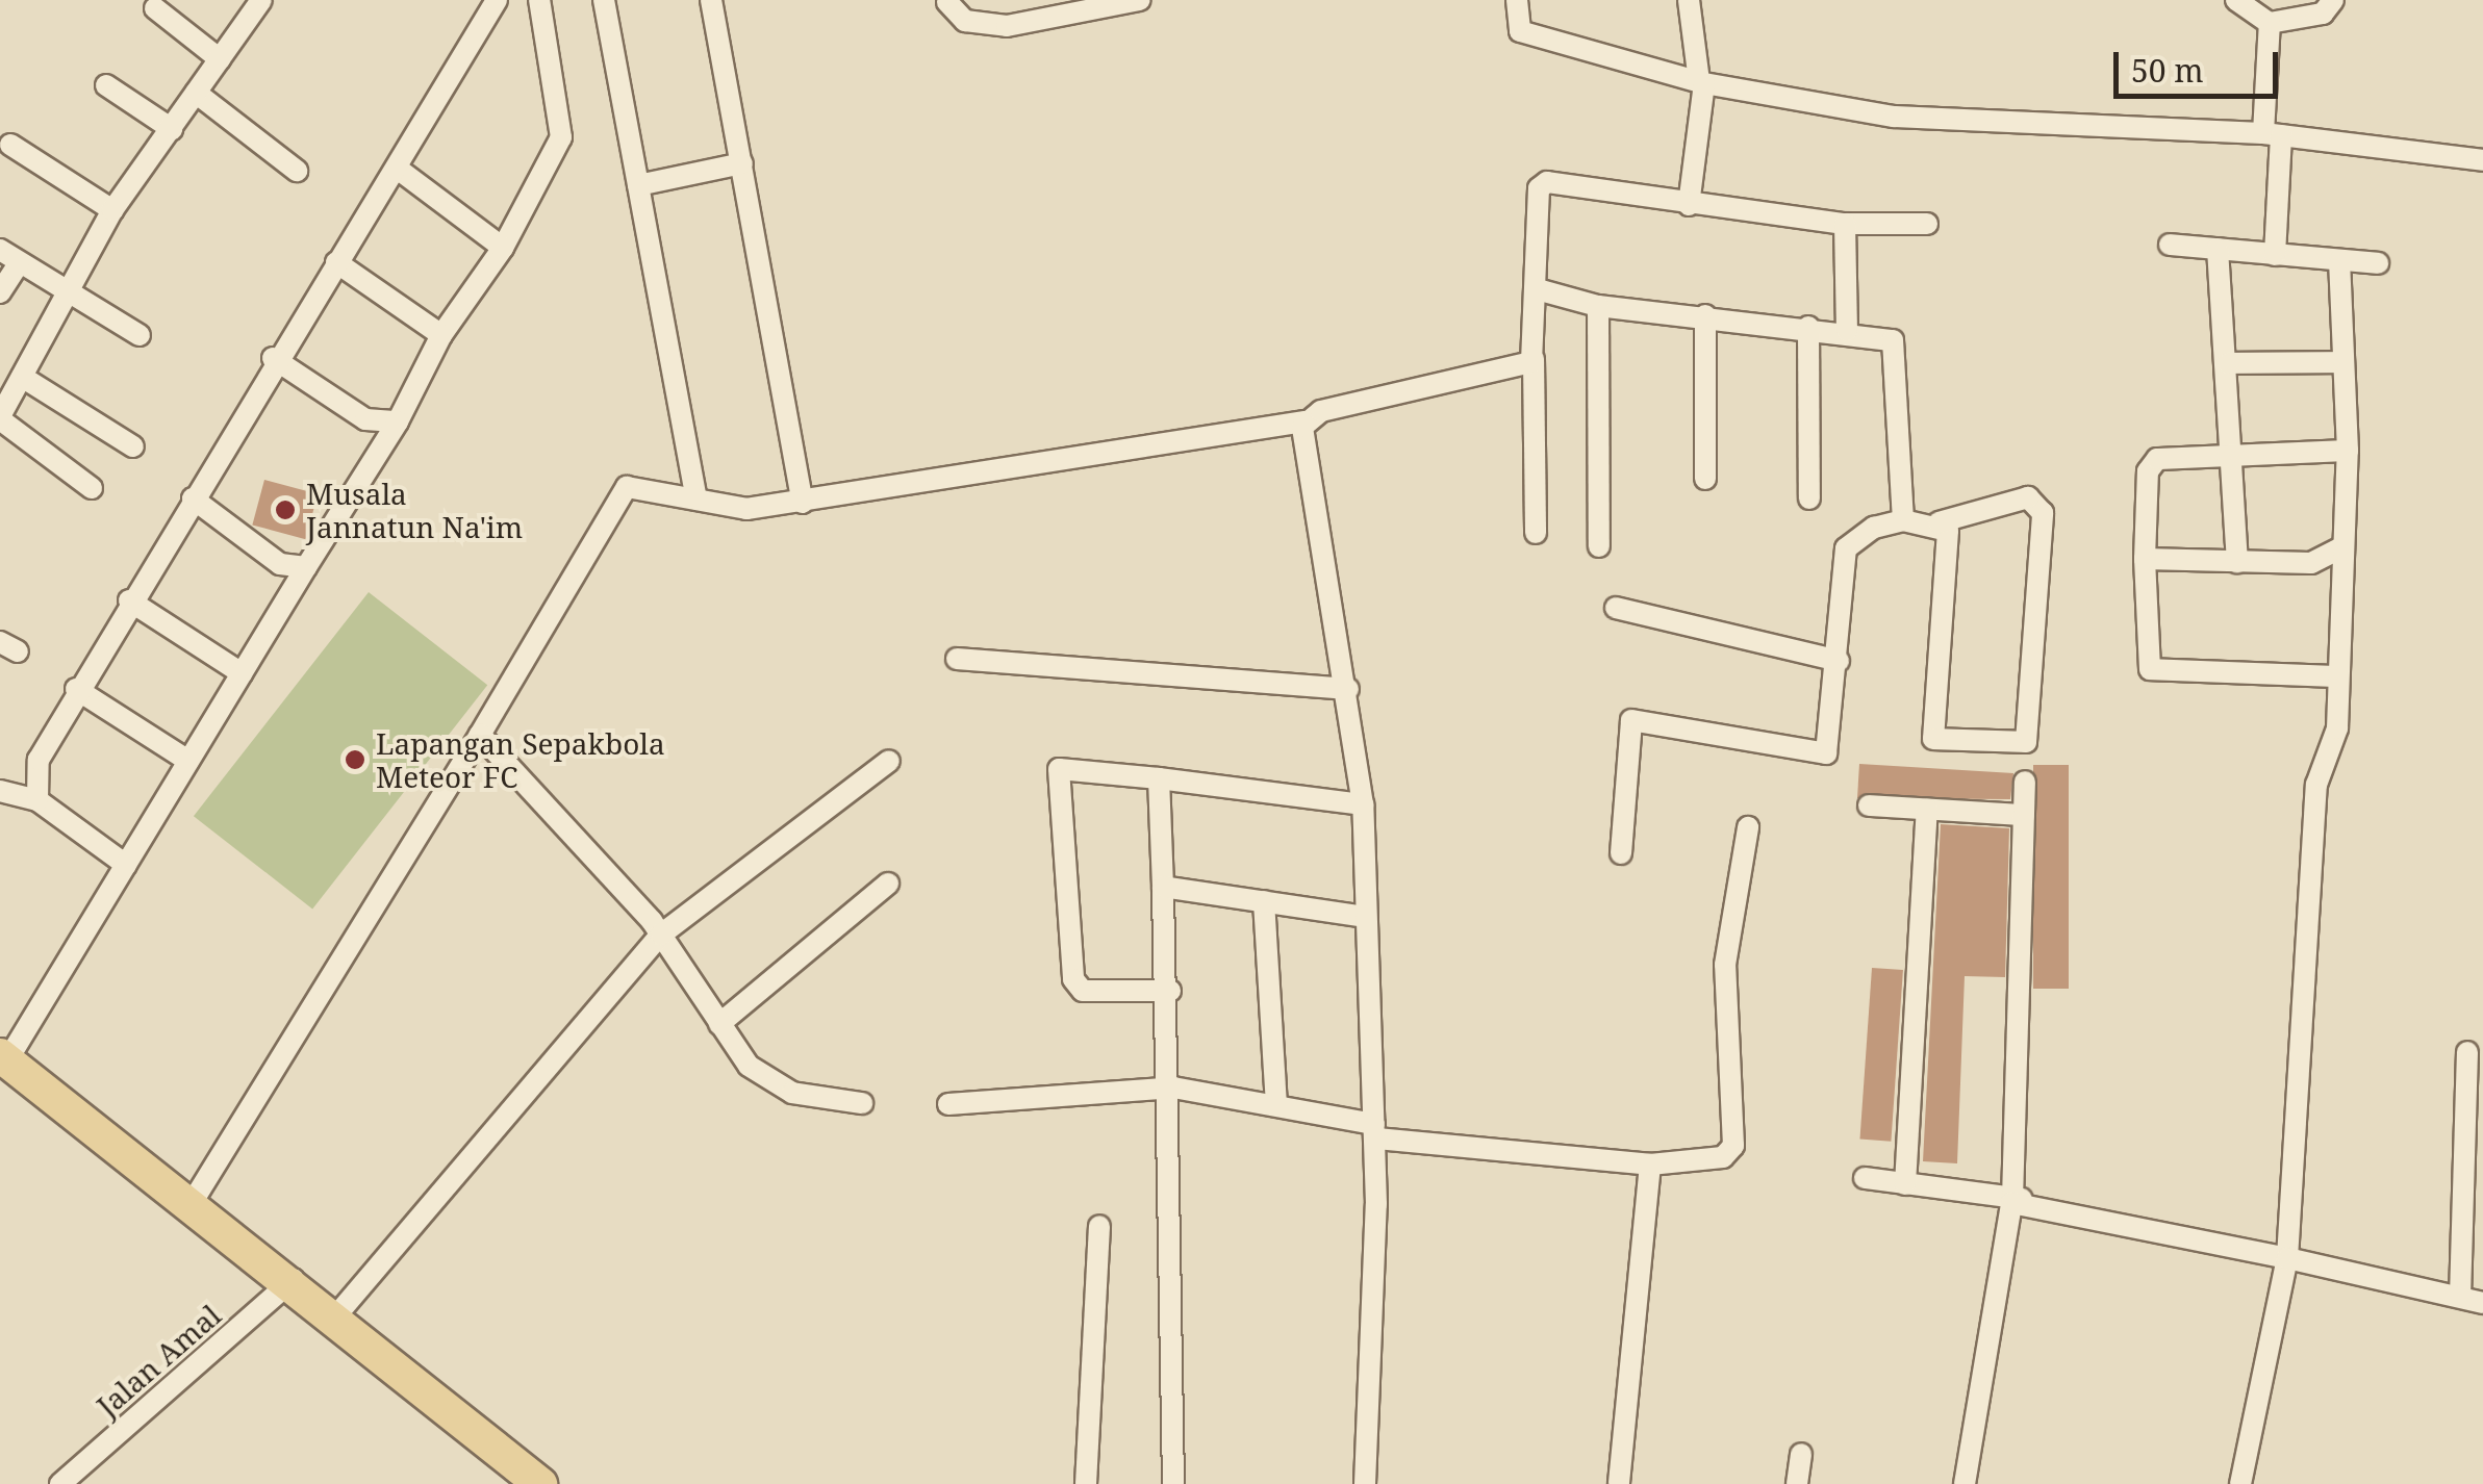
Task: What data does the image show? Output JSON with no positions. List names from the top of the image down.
{
  "streets": {
    "street": ["Jalan Amal"]
  },
  "places": ["Musala Jannatun Na'im", "Lapangan Sepakbola Meteor FC"],
  "scale_bar": "50 m"
}
